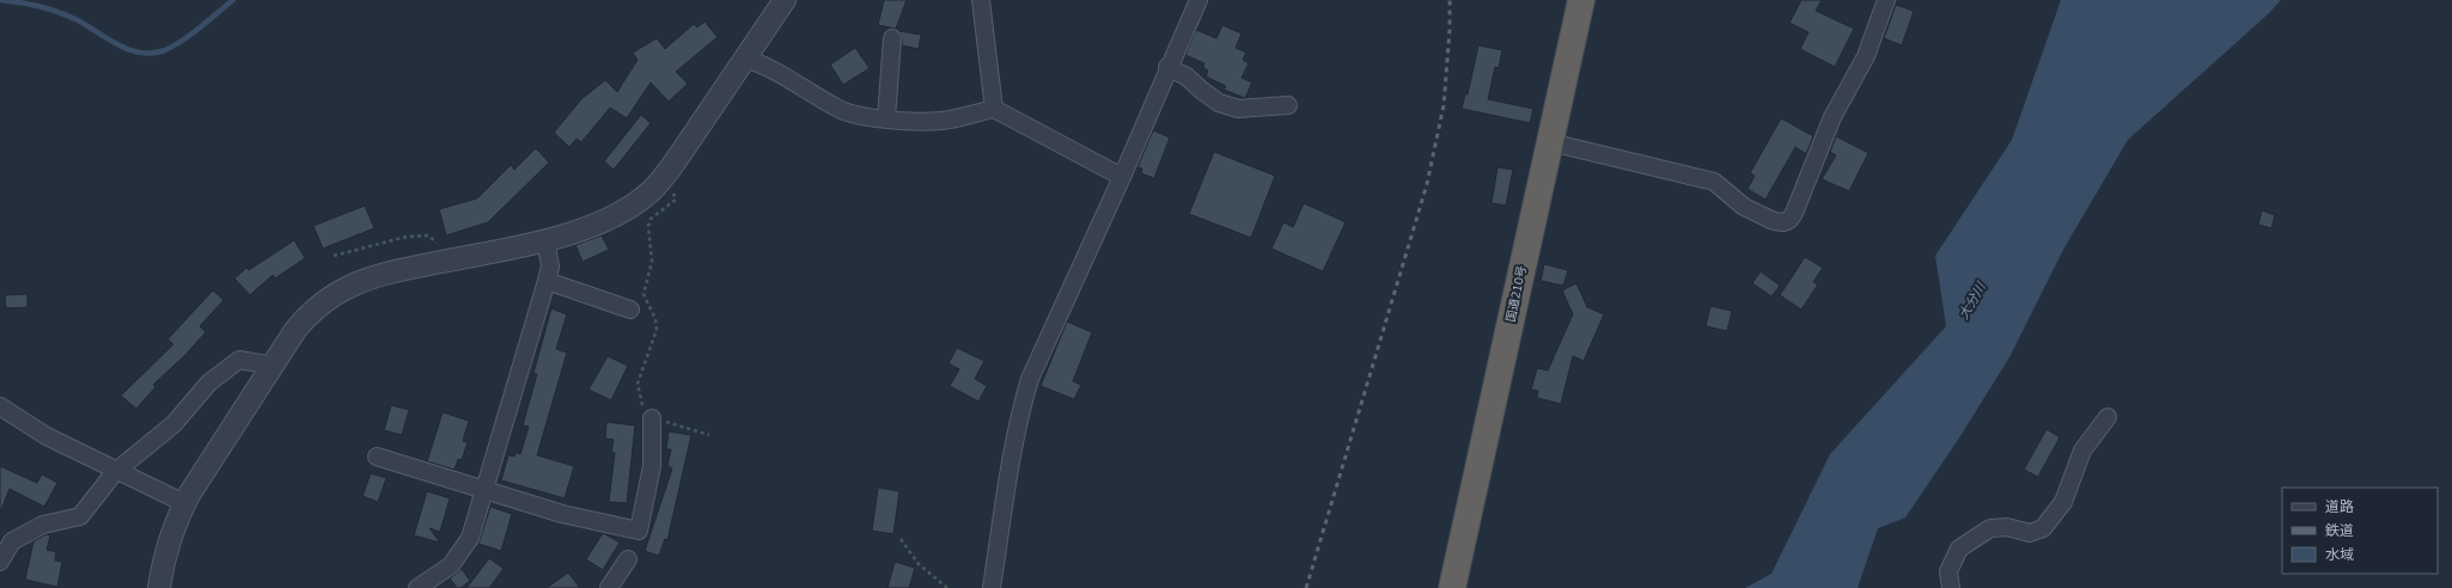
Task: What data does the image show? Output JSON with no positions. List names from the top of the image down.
{
  "streets": {
    "highway": ["国道210号"]
  },
  "water": ["大分川"],
  "legend": ["道路", "鉄道", "水域"]
}
